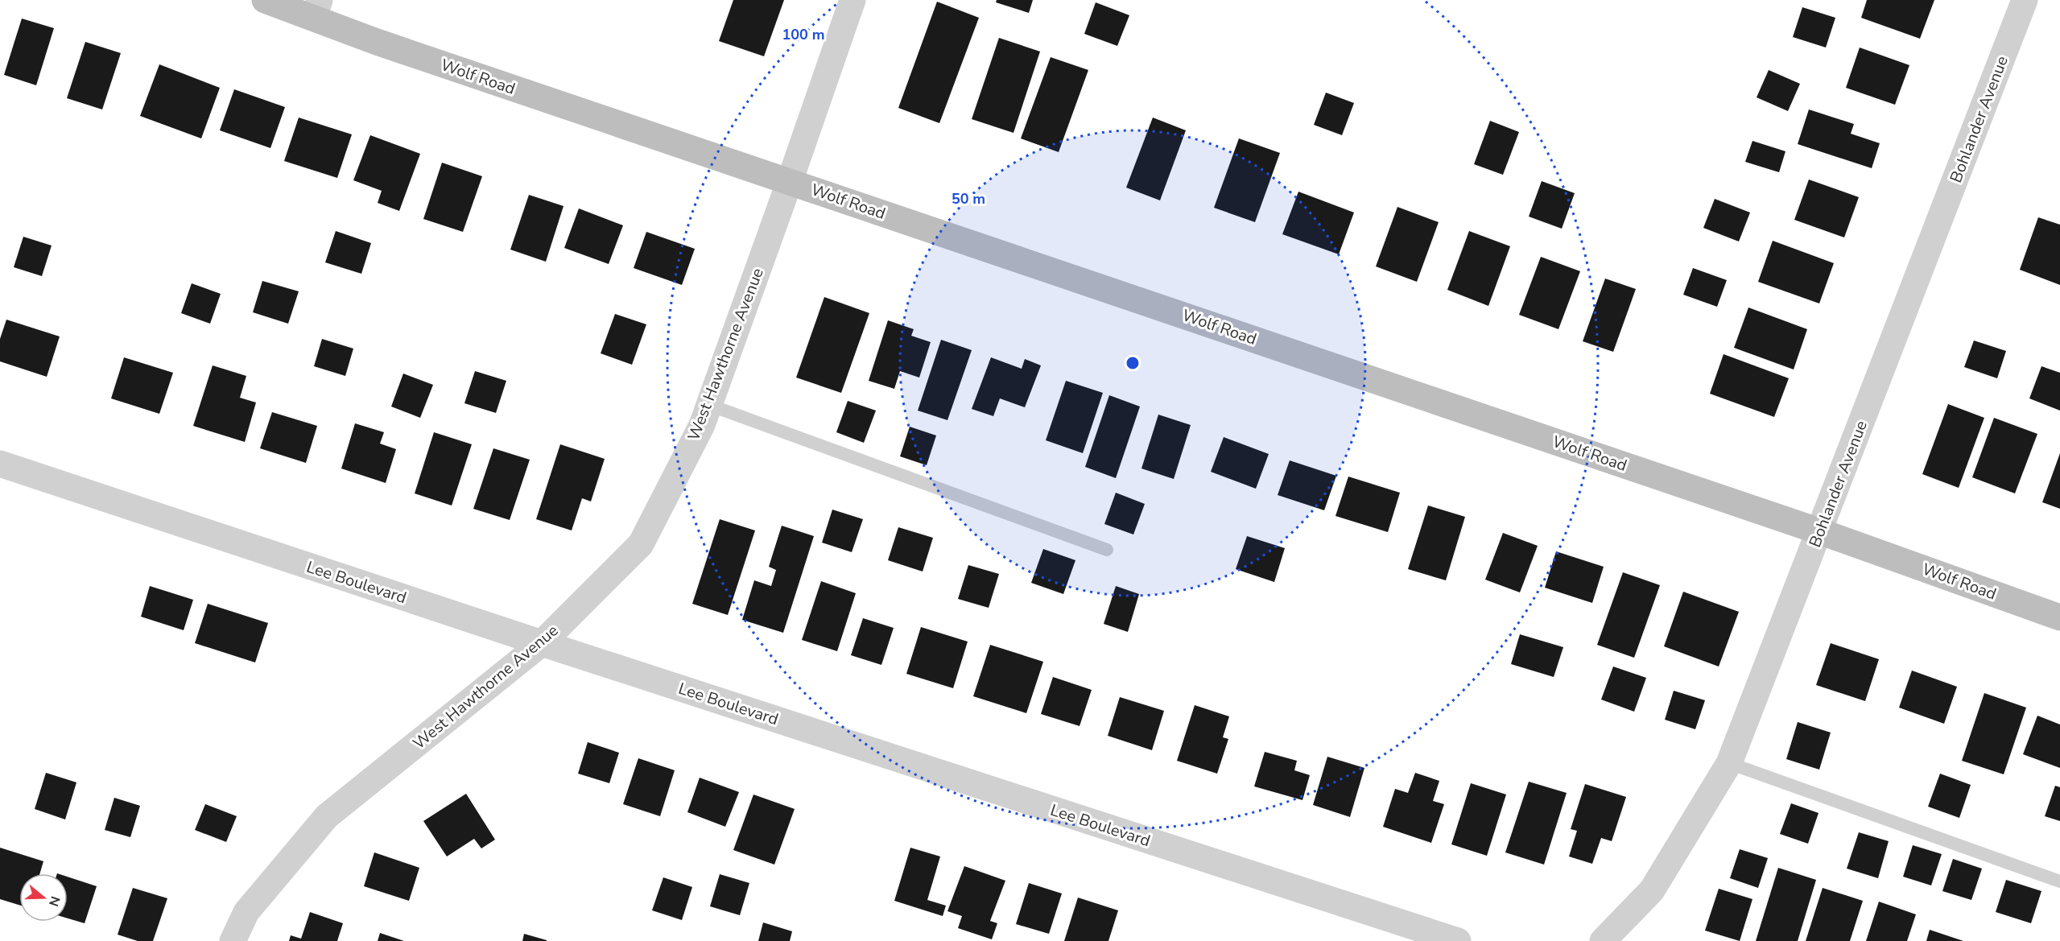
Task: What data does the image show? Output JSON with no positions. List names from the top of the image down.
{
  "streets": {
    "main road": ["Wolf Road"],
    "street": ["Bohlander Avenue", "West Hawthorne Avenue", "Lee Boulevard"]
  },
  "crossings": [
    ["Wolf Road", "Bohlander Avenue"],
    ["Wolf Road", "West Hawthorne Avenue"],
    ["West Hawthorne Avenue", "Lee Boulevard"]
  ],
  "north": "right",
  "rings": ["100 m", "50 m"]
}
